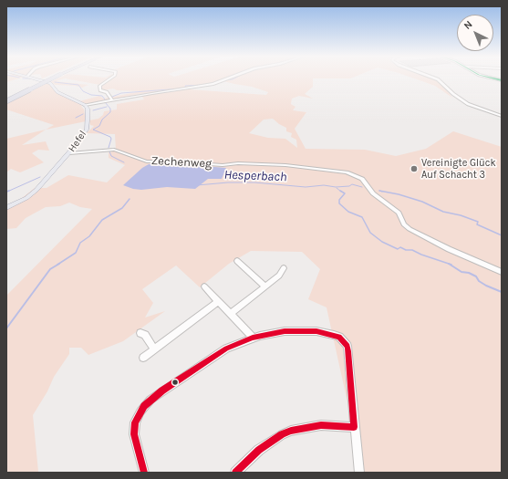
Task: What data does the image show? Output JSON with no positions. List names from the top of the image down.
{
  "streets": {
    "main road": ["Hefel"],
    "street": ["Zechenweg"]
  },
  "crossings": [
    ["Hefel", "Zechenweg"]
  ],
  "water": ["Hesperbach"],
  "places": ["Vereinigte Glück Auf Schacht 3"],
  "north": "top left"
}
